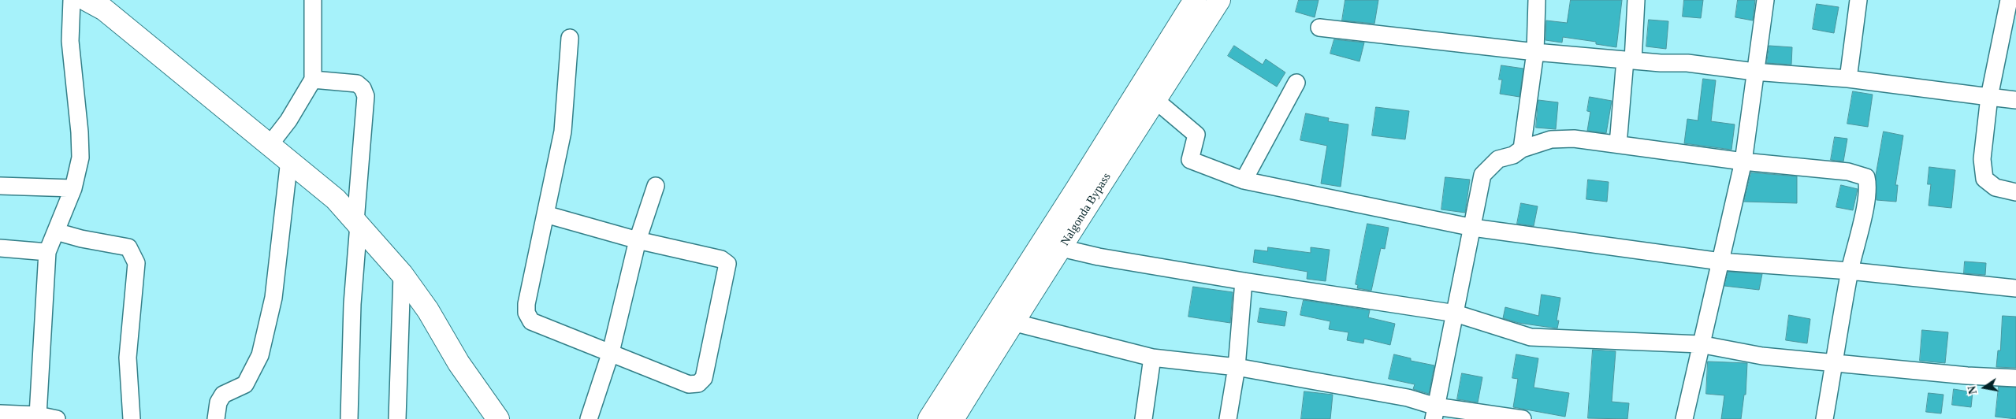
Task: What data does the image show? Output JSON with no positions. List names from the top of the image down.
{
  "streets": {
    "highway": ["Nalgonda Bypass"]
  },
  "north": "left"
}
